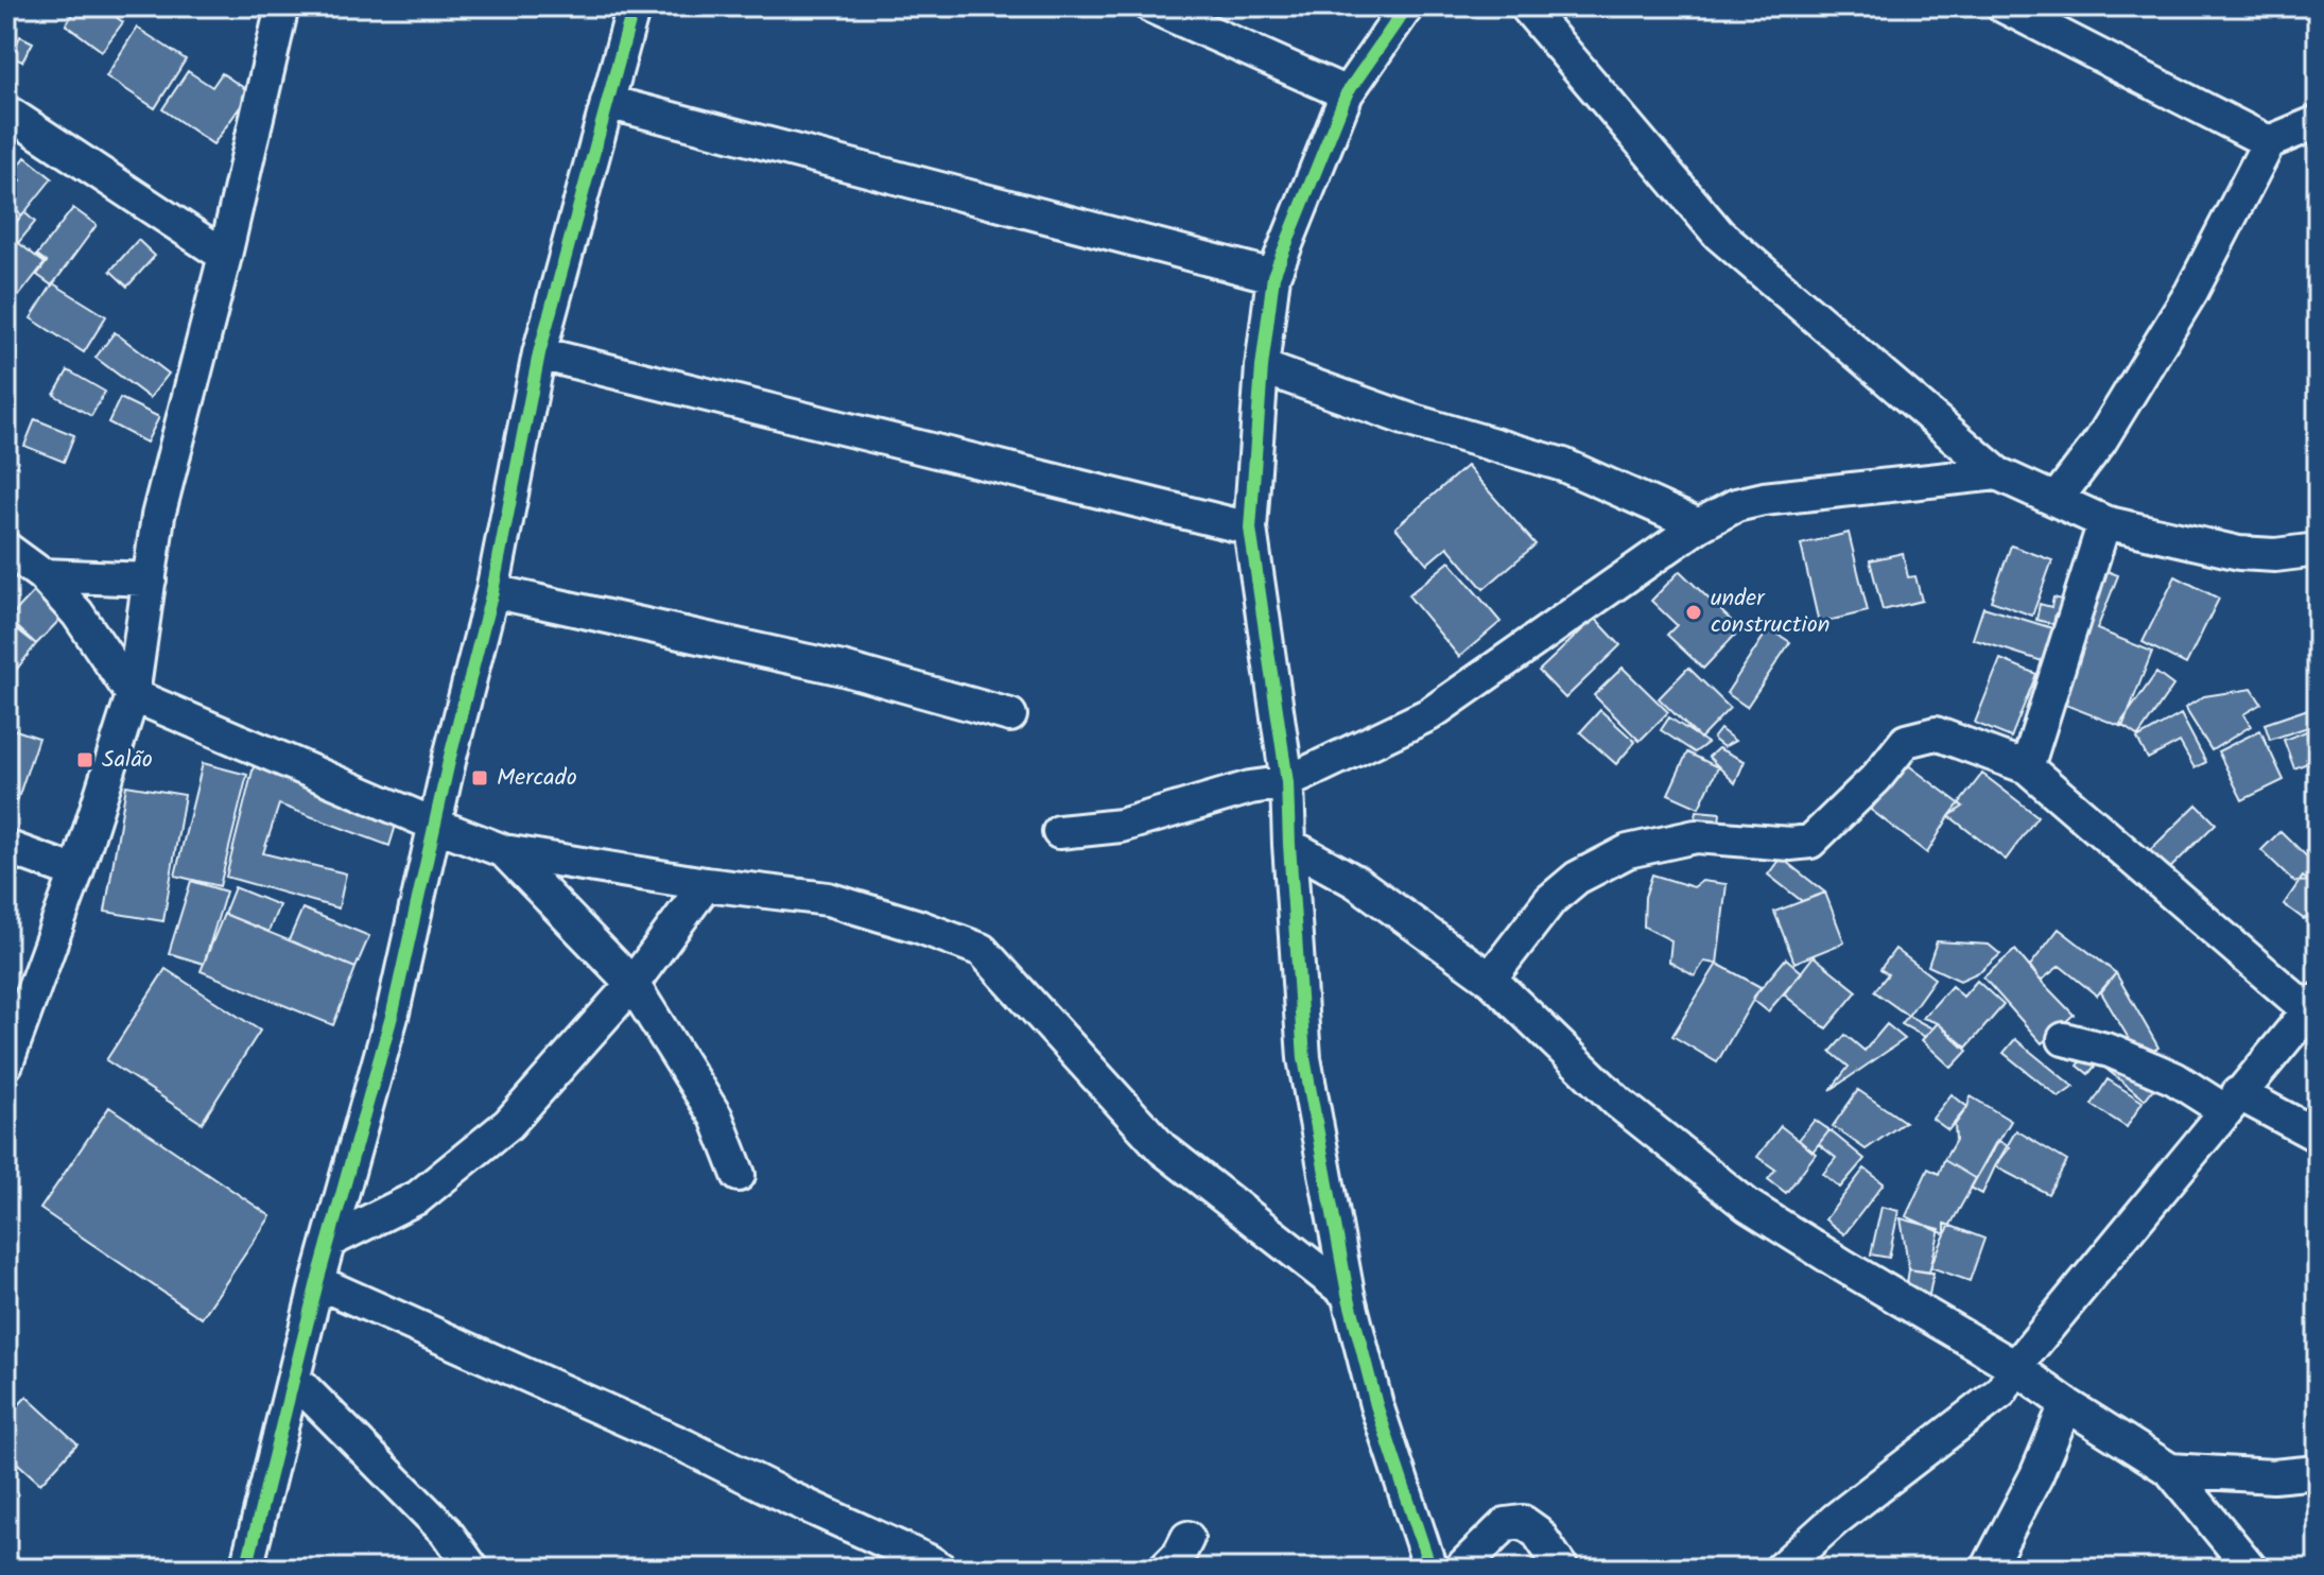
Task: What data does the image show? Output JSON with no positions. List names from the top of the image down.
{
  "places": {
    "other": ["under construction"],
    "transit": ["Salão", "Mercado"]
  }
}
